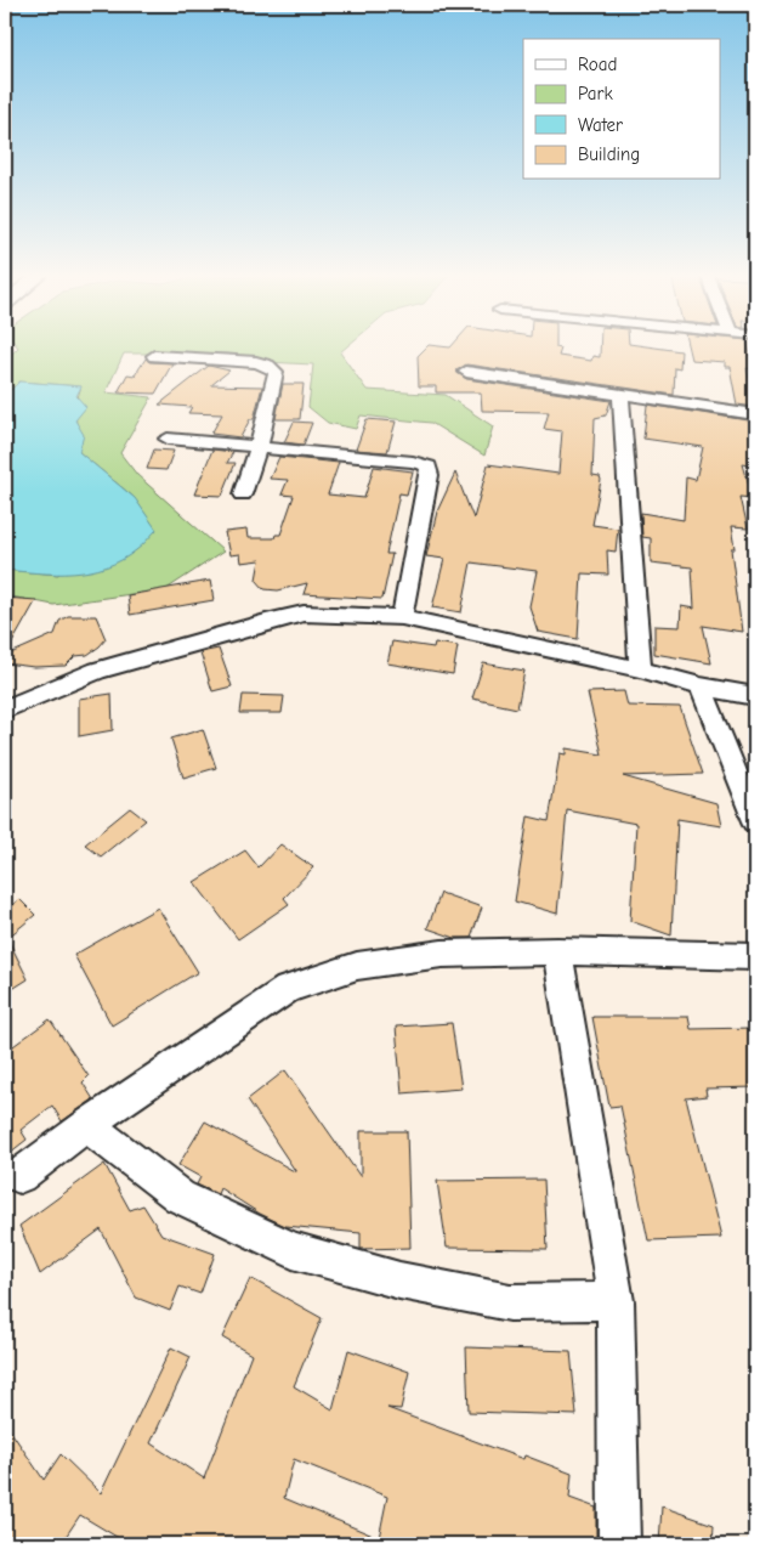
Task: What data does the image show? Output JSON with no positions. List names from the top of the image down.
{
  "legend": [
    "Road",
    "Park",
    "Water",
    "Building"
  ]
}
